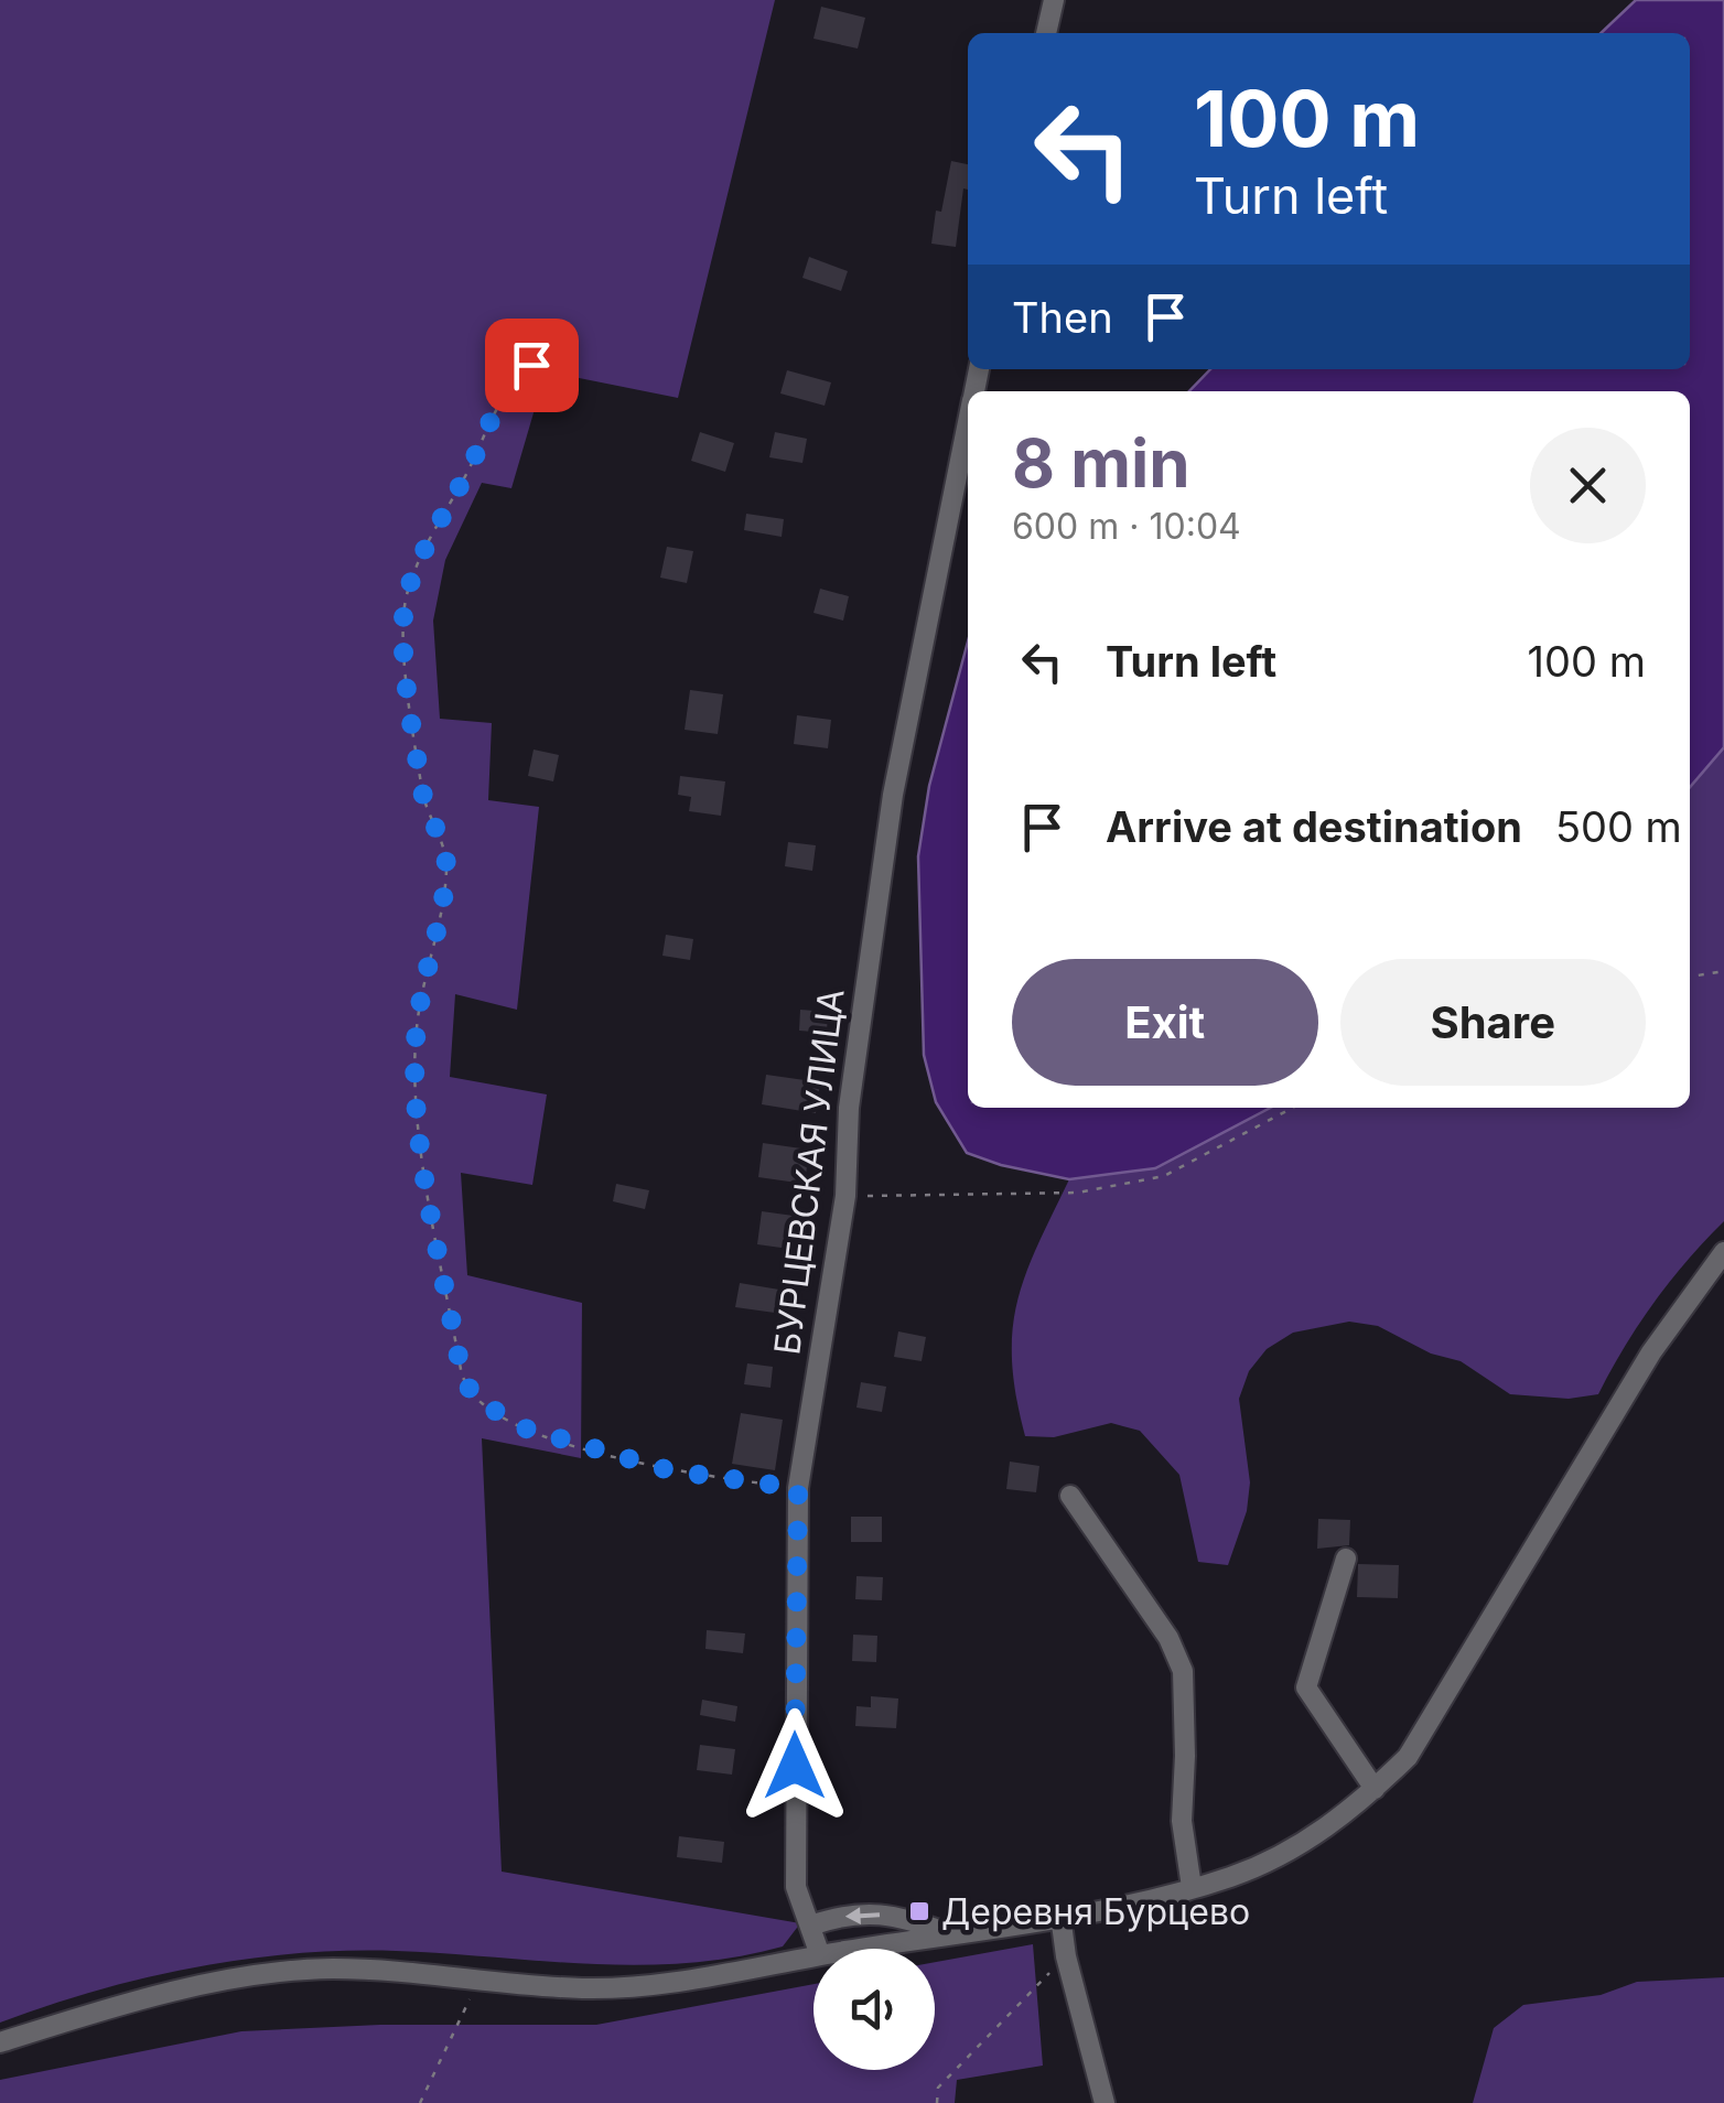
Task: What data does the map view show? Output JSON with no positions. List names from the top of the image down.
{
  "streets": {
    "street": ["БУРЦЕВСКАЯ УЛИЦА"]
  },
  "places": {
    "transit": ["Деревня Бурцево"]
  },
  "page": {
    "turn": ["100 m", "Turn left"],
    "then": "Then",
    "heading": ["8 min", "600 m · 10:04"],
    "list": [
      {
        "name": "Turn left",
        "value": "100 m"
      },
      {
        "name": "Arrive at destination",
        "value": "500 m"
      }
    ],
    "buttons": ["Exit", "Share"]
  }
}
